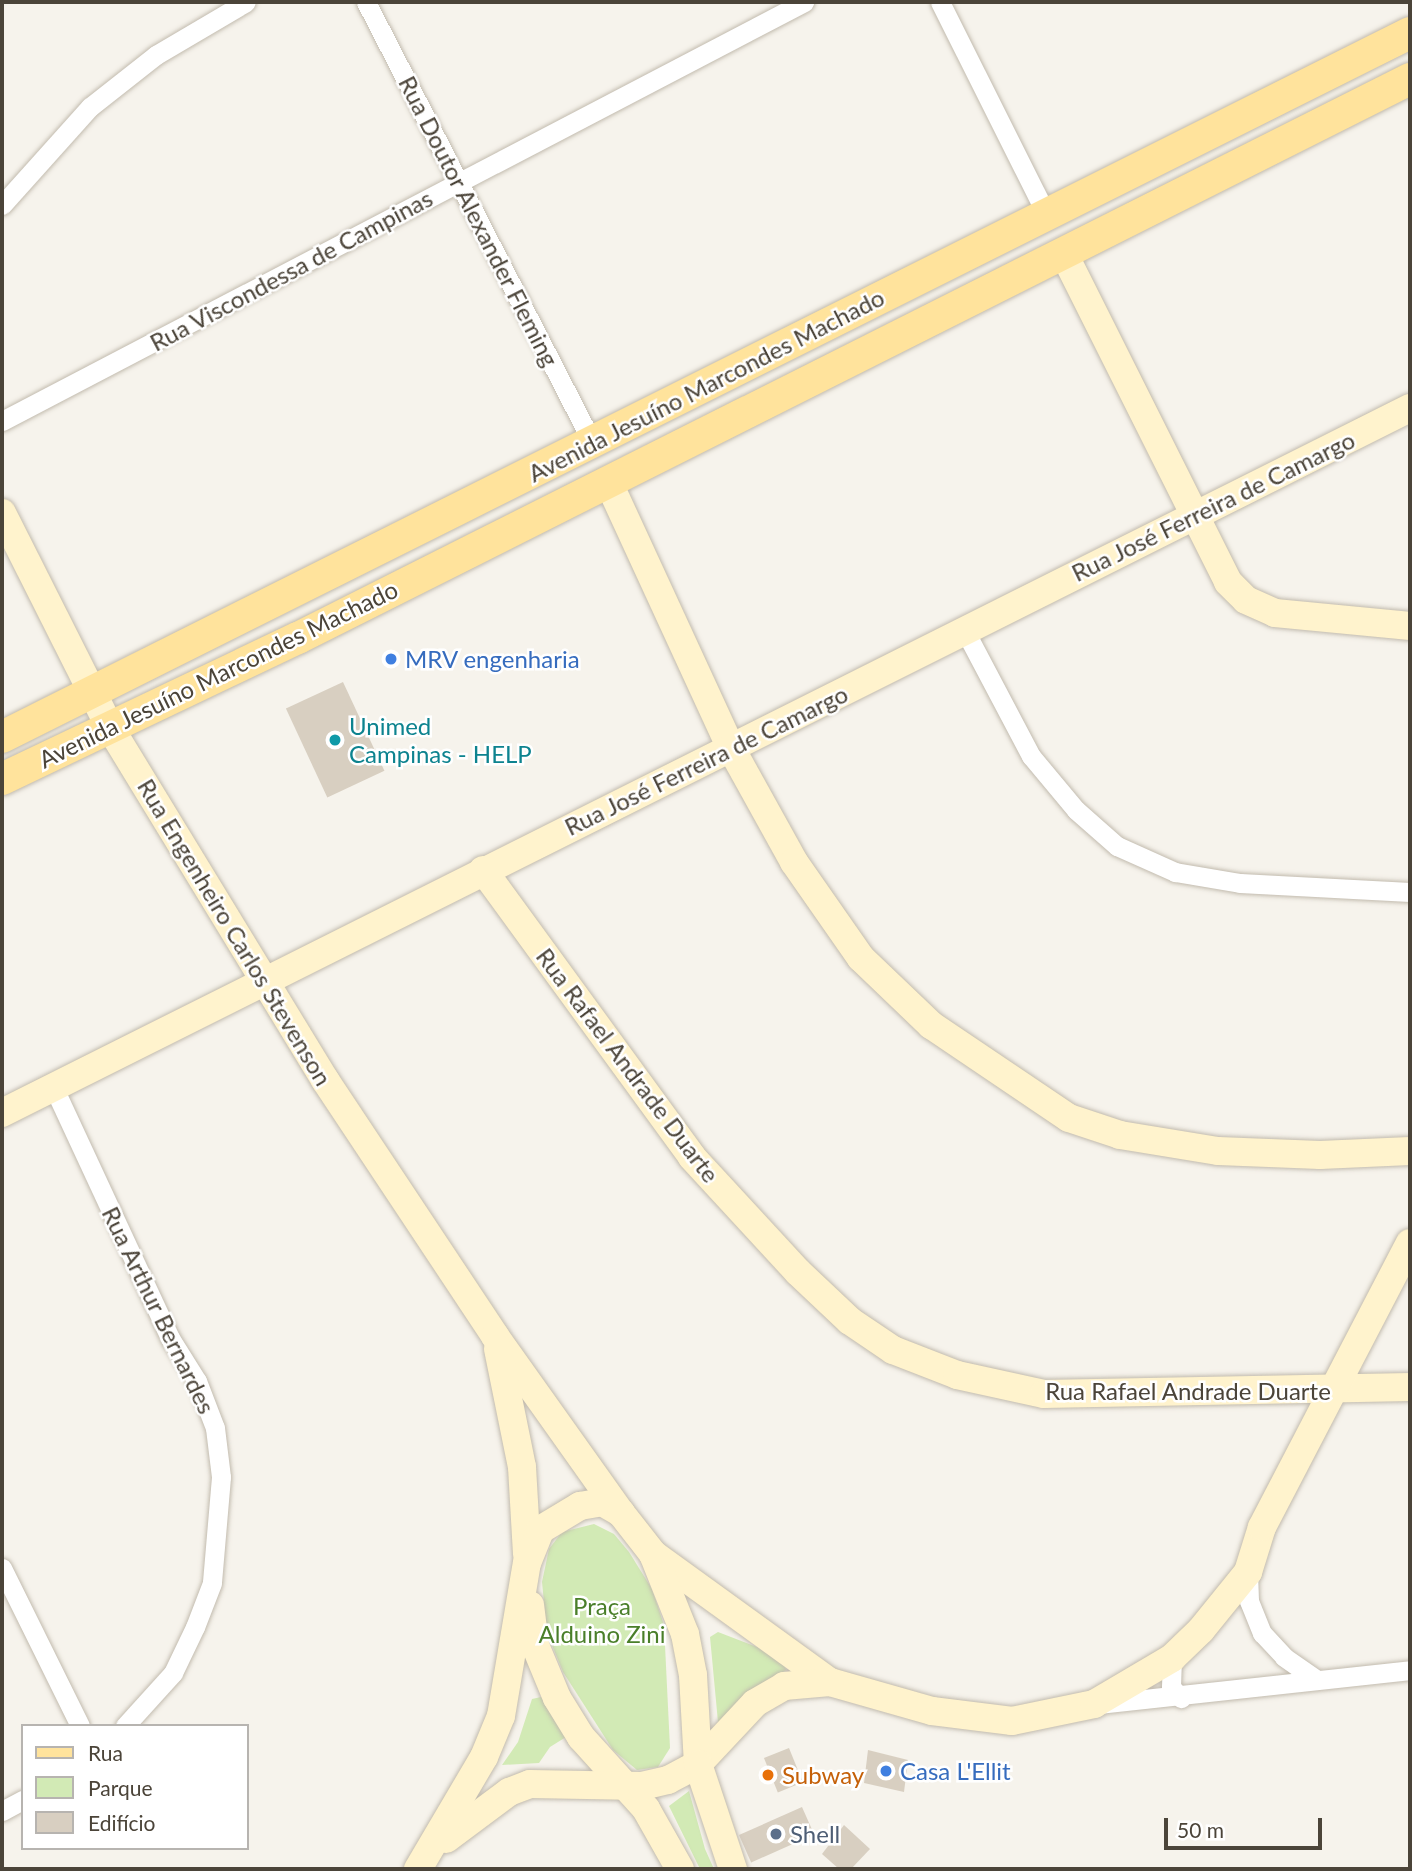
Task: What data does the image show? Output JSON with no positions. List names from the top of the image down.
{
  "streets": {
    "main road": ["Avenida Jesuíno Marcondes Machado"],
    "street": [
      "Rua Doutor Alexander Fleming",
      "Rua Viscondessa de Campinas",
      "Rua José Ferreira de Camargo",
      "Rua Engenheiro Carlos Stevenson",
      "Rua Rafael Andrade Duarte",
      "Rua Arthur Bernardes"
    ]
  },
  "crossings": [
    ["Rua Doutor Alexander Fleming", "Rua Viscondessa de Campinas"],
    ["Rua Doutor Alexander Fleming", "Avenida Jesuíno Marcondes Machado"],
    ["Avenida Jesuíno Marcondes Machado", "Rua Engenheiro Carlos Stevenson"],
    ["Rua José Ferreira de Camargo", "Rua Engenheiro Carlos Stevenson"],
    ["Rua José Ferreira de Camargo", "Rua Rafael Andrade Duarte"],
    ["Rua José Ferreira de Camargo", "Rua Arthur Bernardes"]
  ],
  "parks": ["Praça Alduino Zini"],
  "places": [
    "MRV engenharia",
    "Unimed Campinas - HELP",
    "Casa L'Ellit",
    "Subway",
    "Shell"
  ],
  "legend": ["Rua", "Parque", "Edifício"],
  "scale_bar": "50 m"
}
